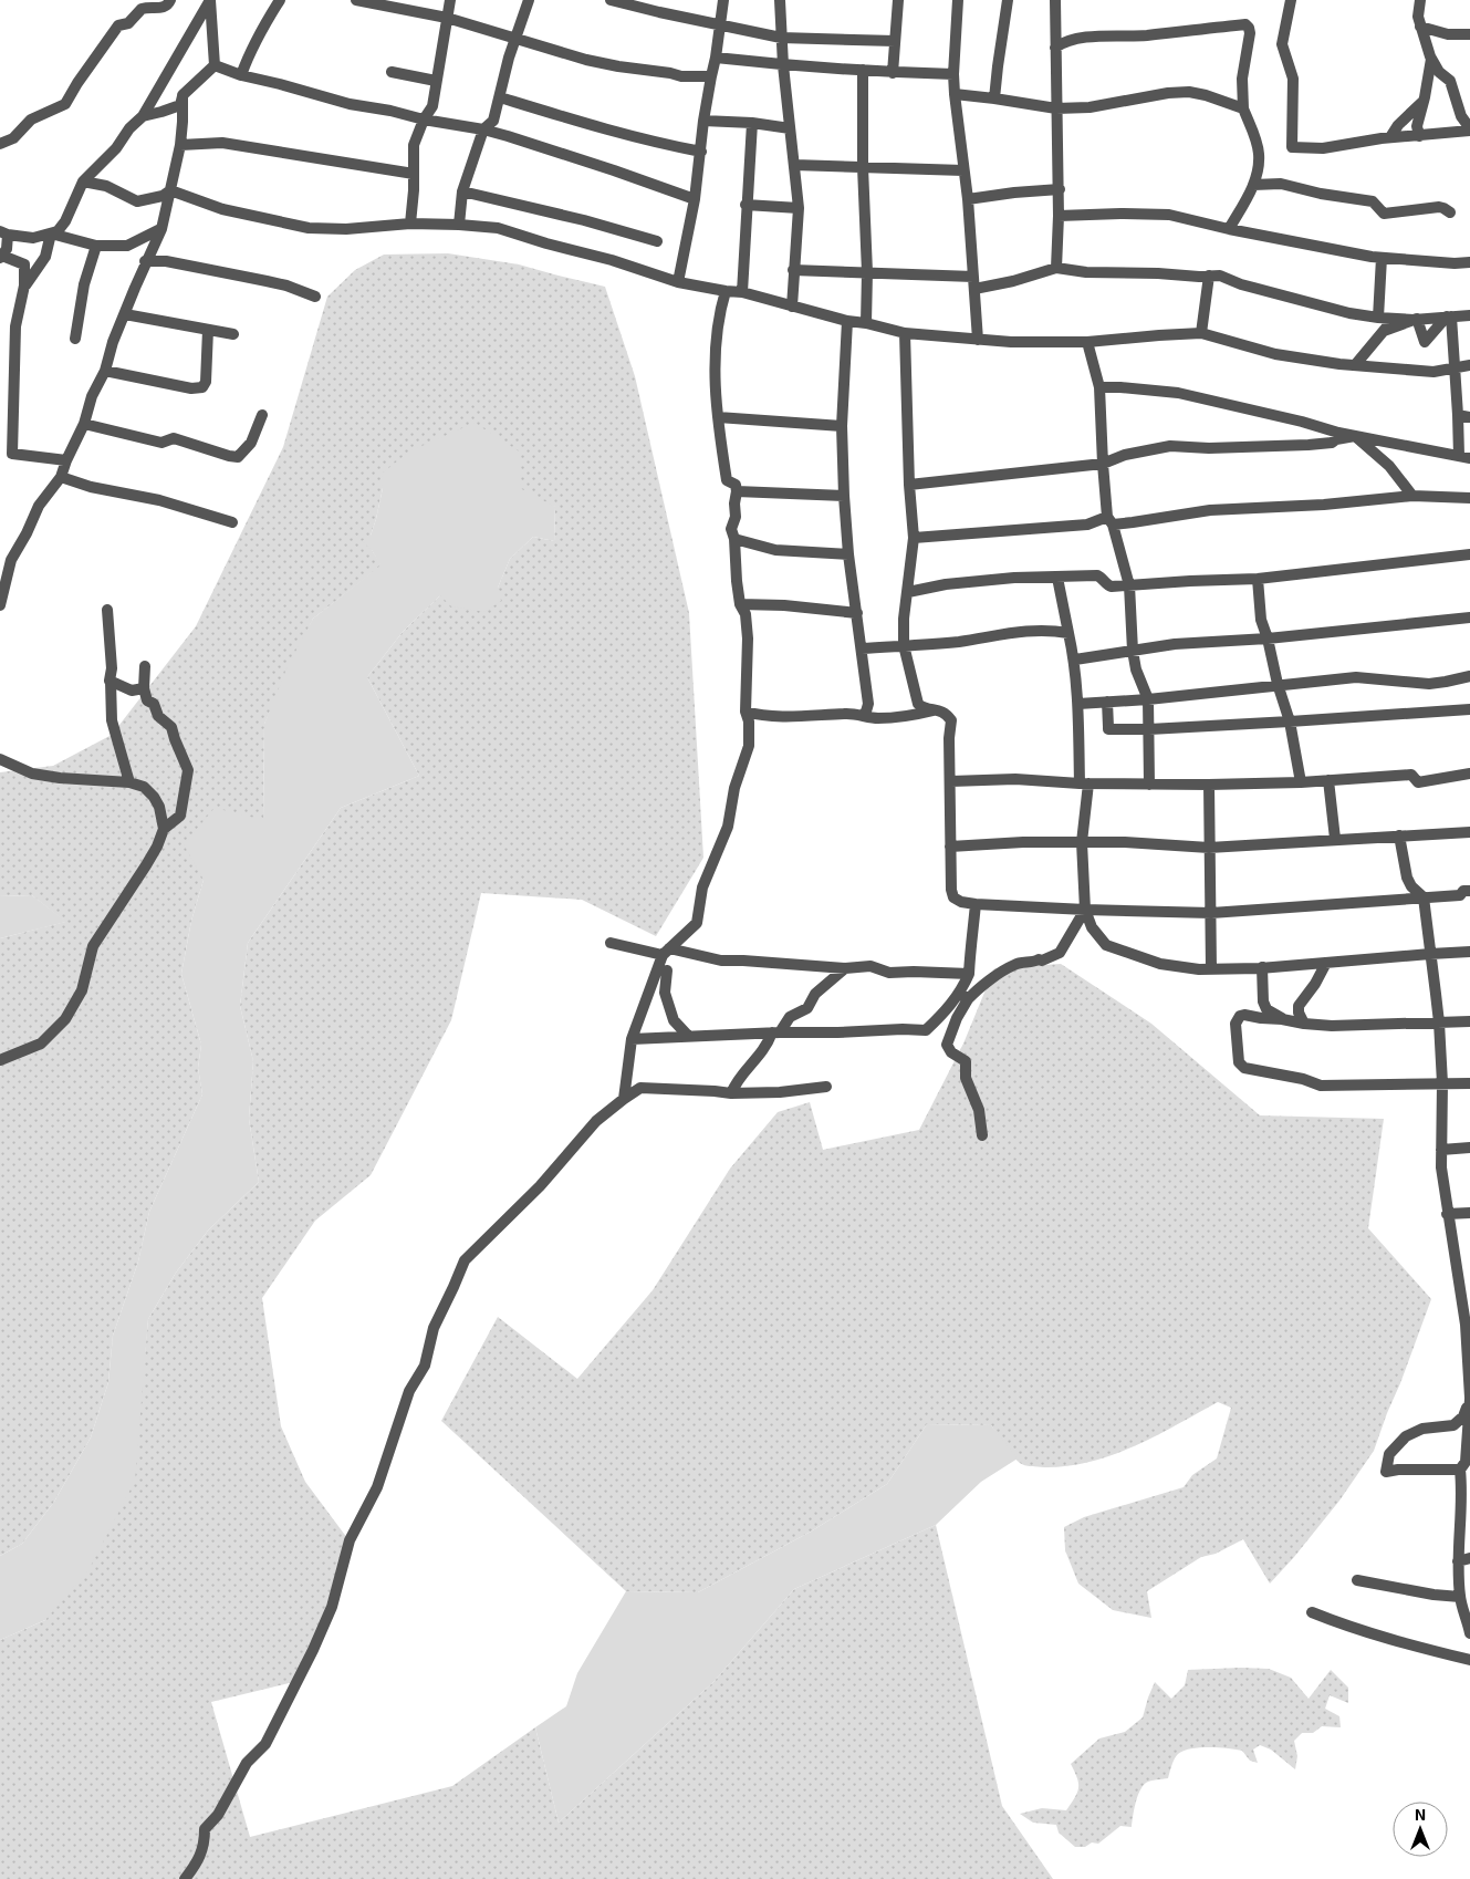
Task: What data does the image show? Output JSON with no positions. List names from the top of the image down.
{
  "north": "top"
}
